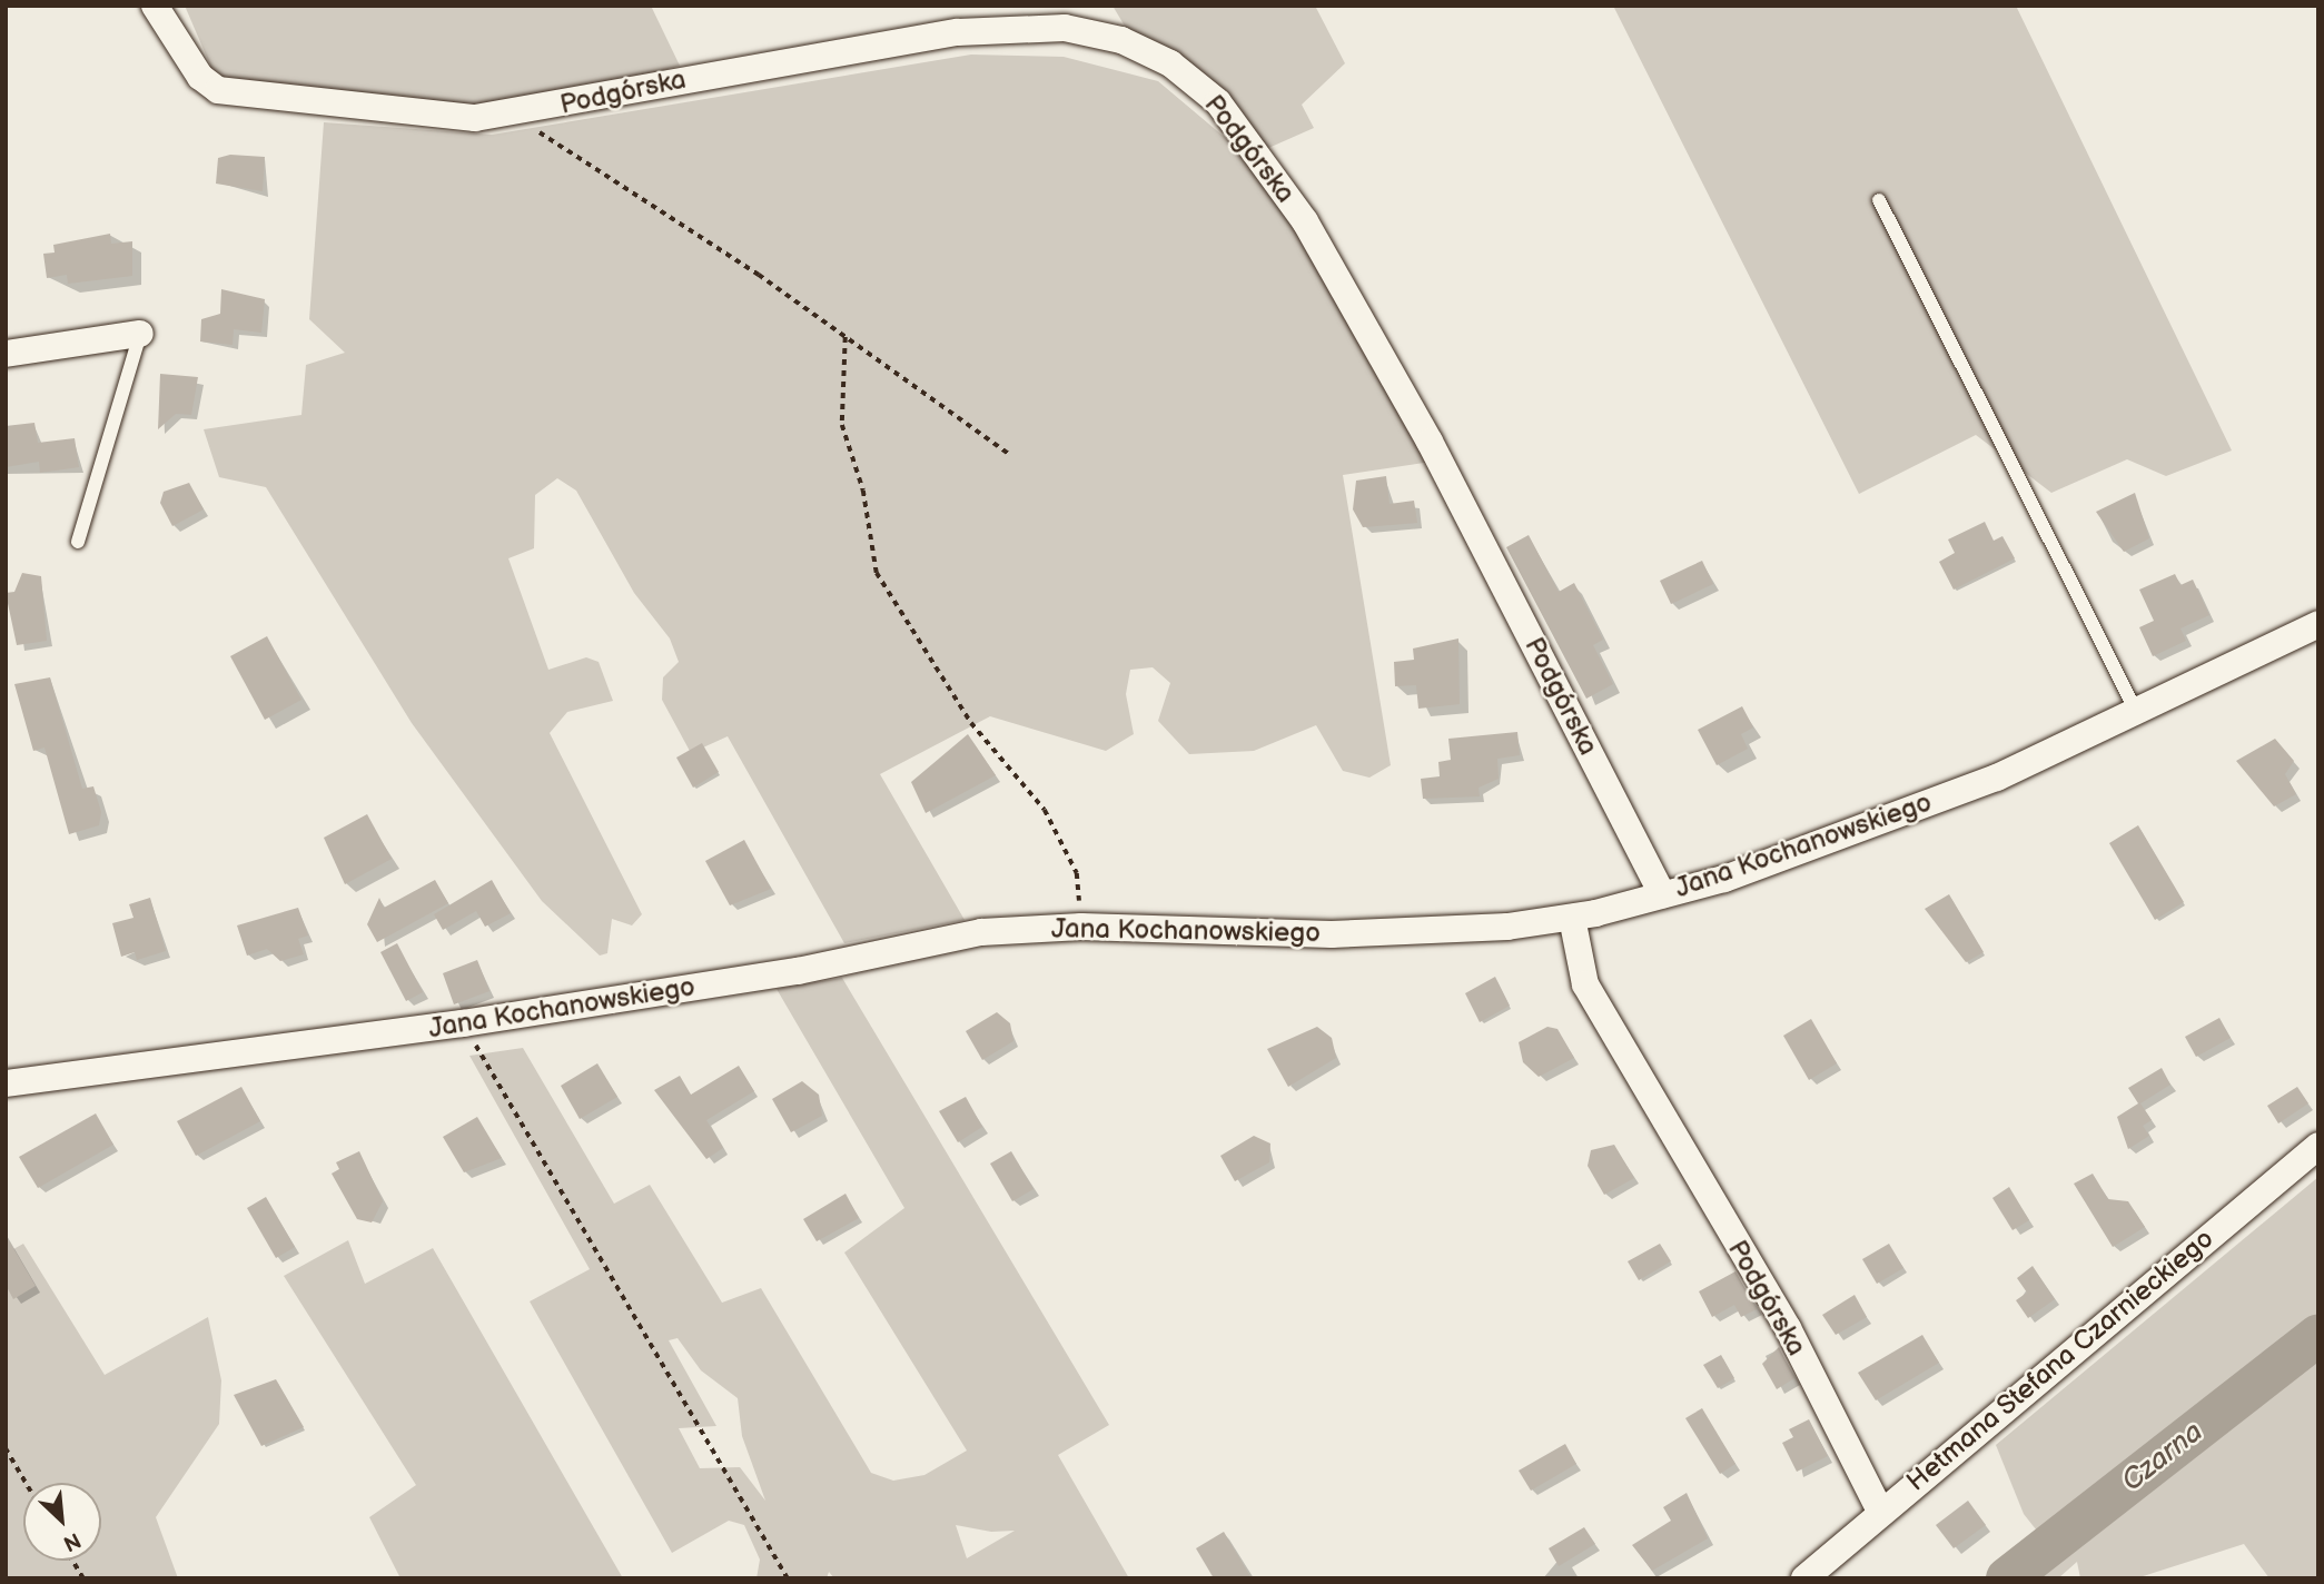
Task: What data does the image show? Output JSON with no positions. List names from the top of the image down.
{
  "streets": {
    "street": ["Podgórska", "Jana Kochanowskiego", "Hetmana Stefana Czarnieckiego"]
  },
  "crossings": [
    ["Podgórska", "Jana Kochanowskiego"],
    ["Podgórska", "Hetmana Stefana Czarnieckiego"]
  ],
  "water": ["Czarna"],
  "north": "bottom right"
}
